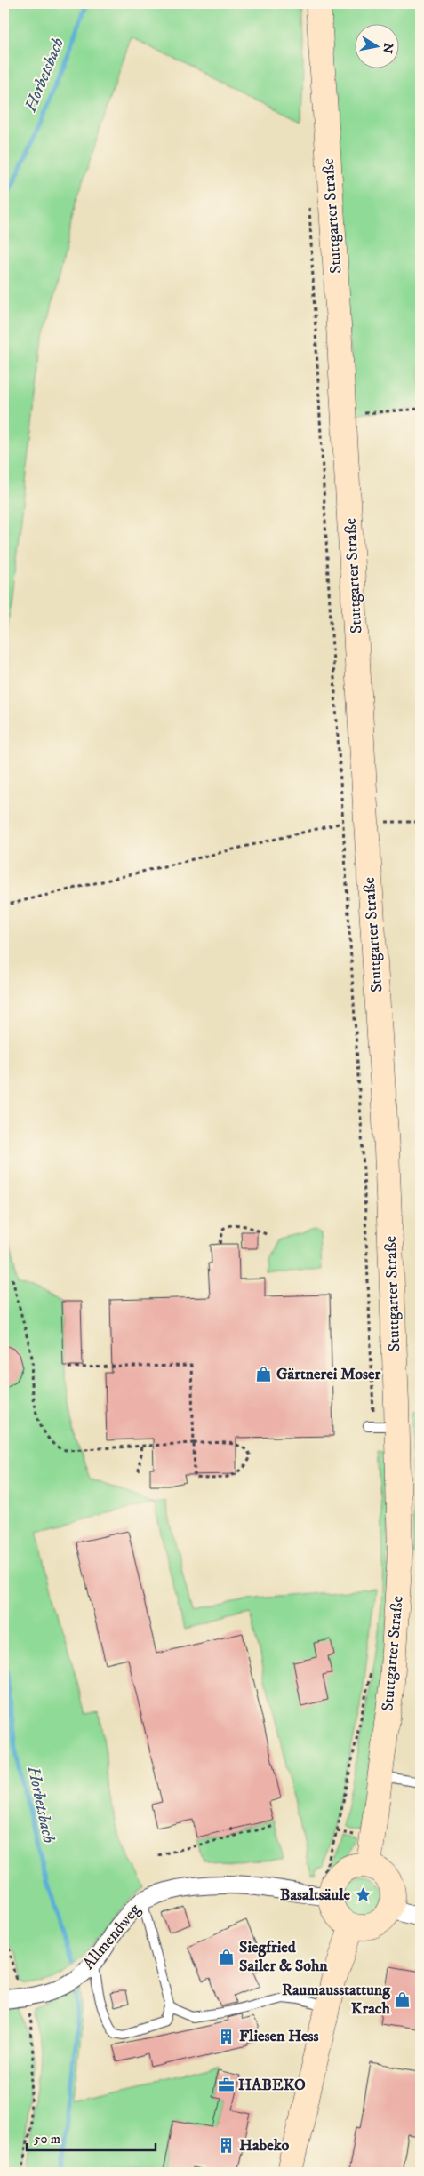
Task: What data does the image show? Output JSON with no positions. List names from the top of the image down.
{
  "streets": {
    "street": ["Stuttgarter Straße", "Allmendweg"]
  },
  "crossings": [
    ["Stuttgarter Straße", "Allmendweg"]
  ],
  "water": ["Horbetsbach"],
  "places": {
    "shop": ["Gärtnerei Moser", "Siegfried Sailer & Sohn", "Raumausstattung Krach"],
    "place": ["Basaltsäule"],
    "building": ["Fliesen Hess", "Habeko"],
    "office": ["HABEKO"]
  },
  "scale_bar": "50 m",
  "north": "right"
}
